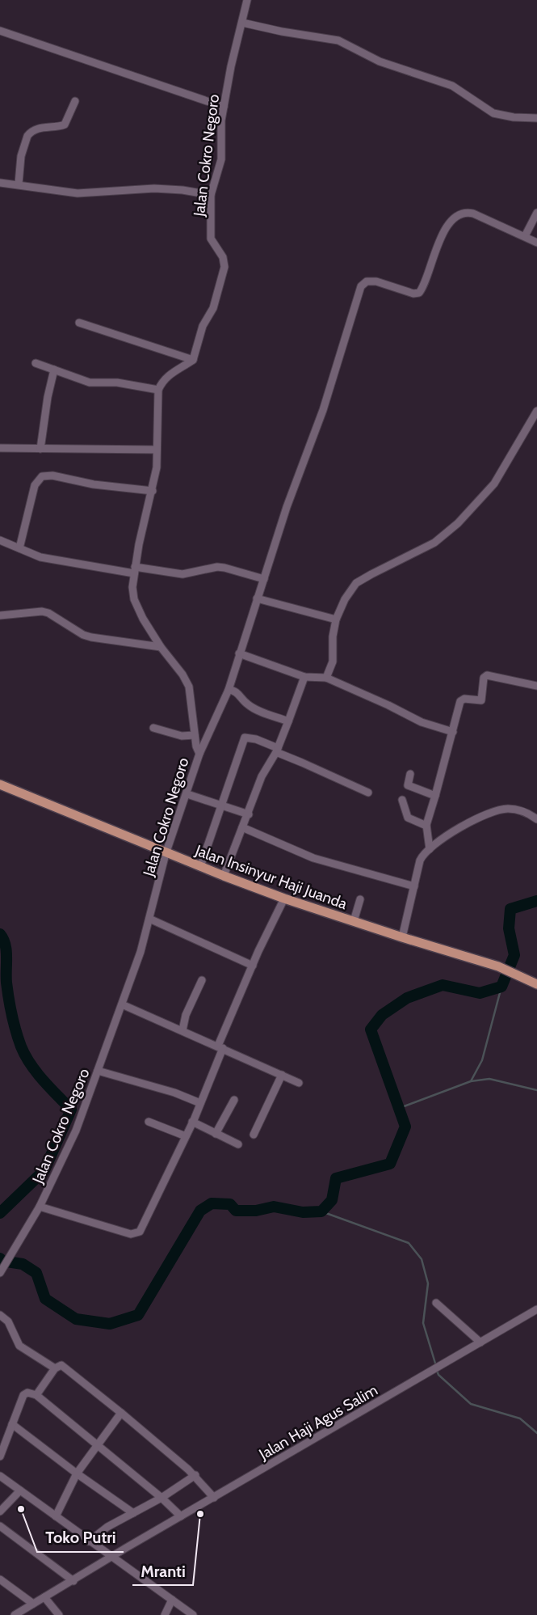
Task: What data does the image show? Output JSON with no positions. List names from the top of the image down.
{
  "streets": {
    "main road": ["Jalan Insinyur Haji Juanda"],
    "street": ["Jalan Cokro Negoro", "Jalan Haji Agus Salim"]
  },
  "crossings": [
    ["Jalan Cokro Negoro", "Jalan Insinyur Haji Juanda"]
  ],
  "places": ["Toko Putri", "Mranti"]
}
